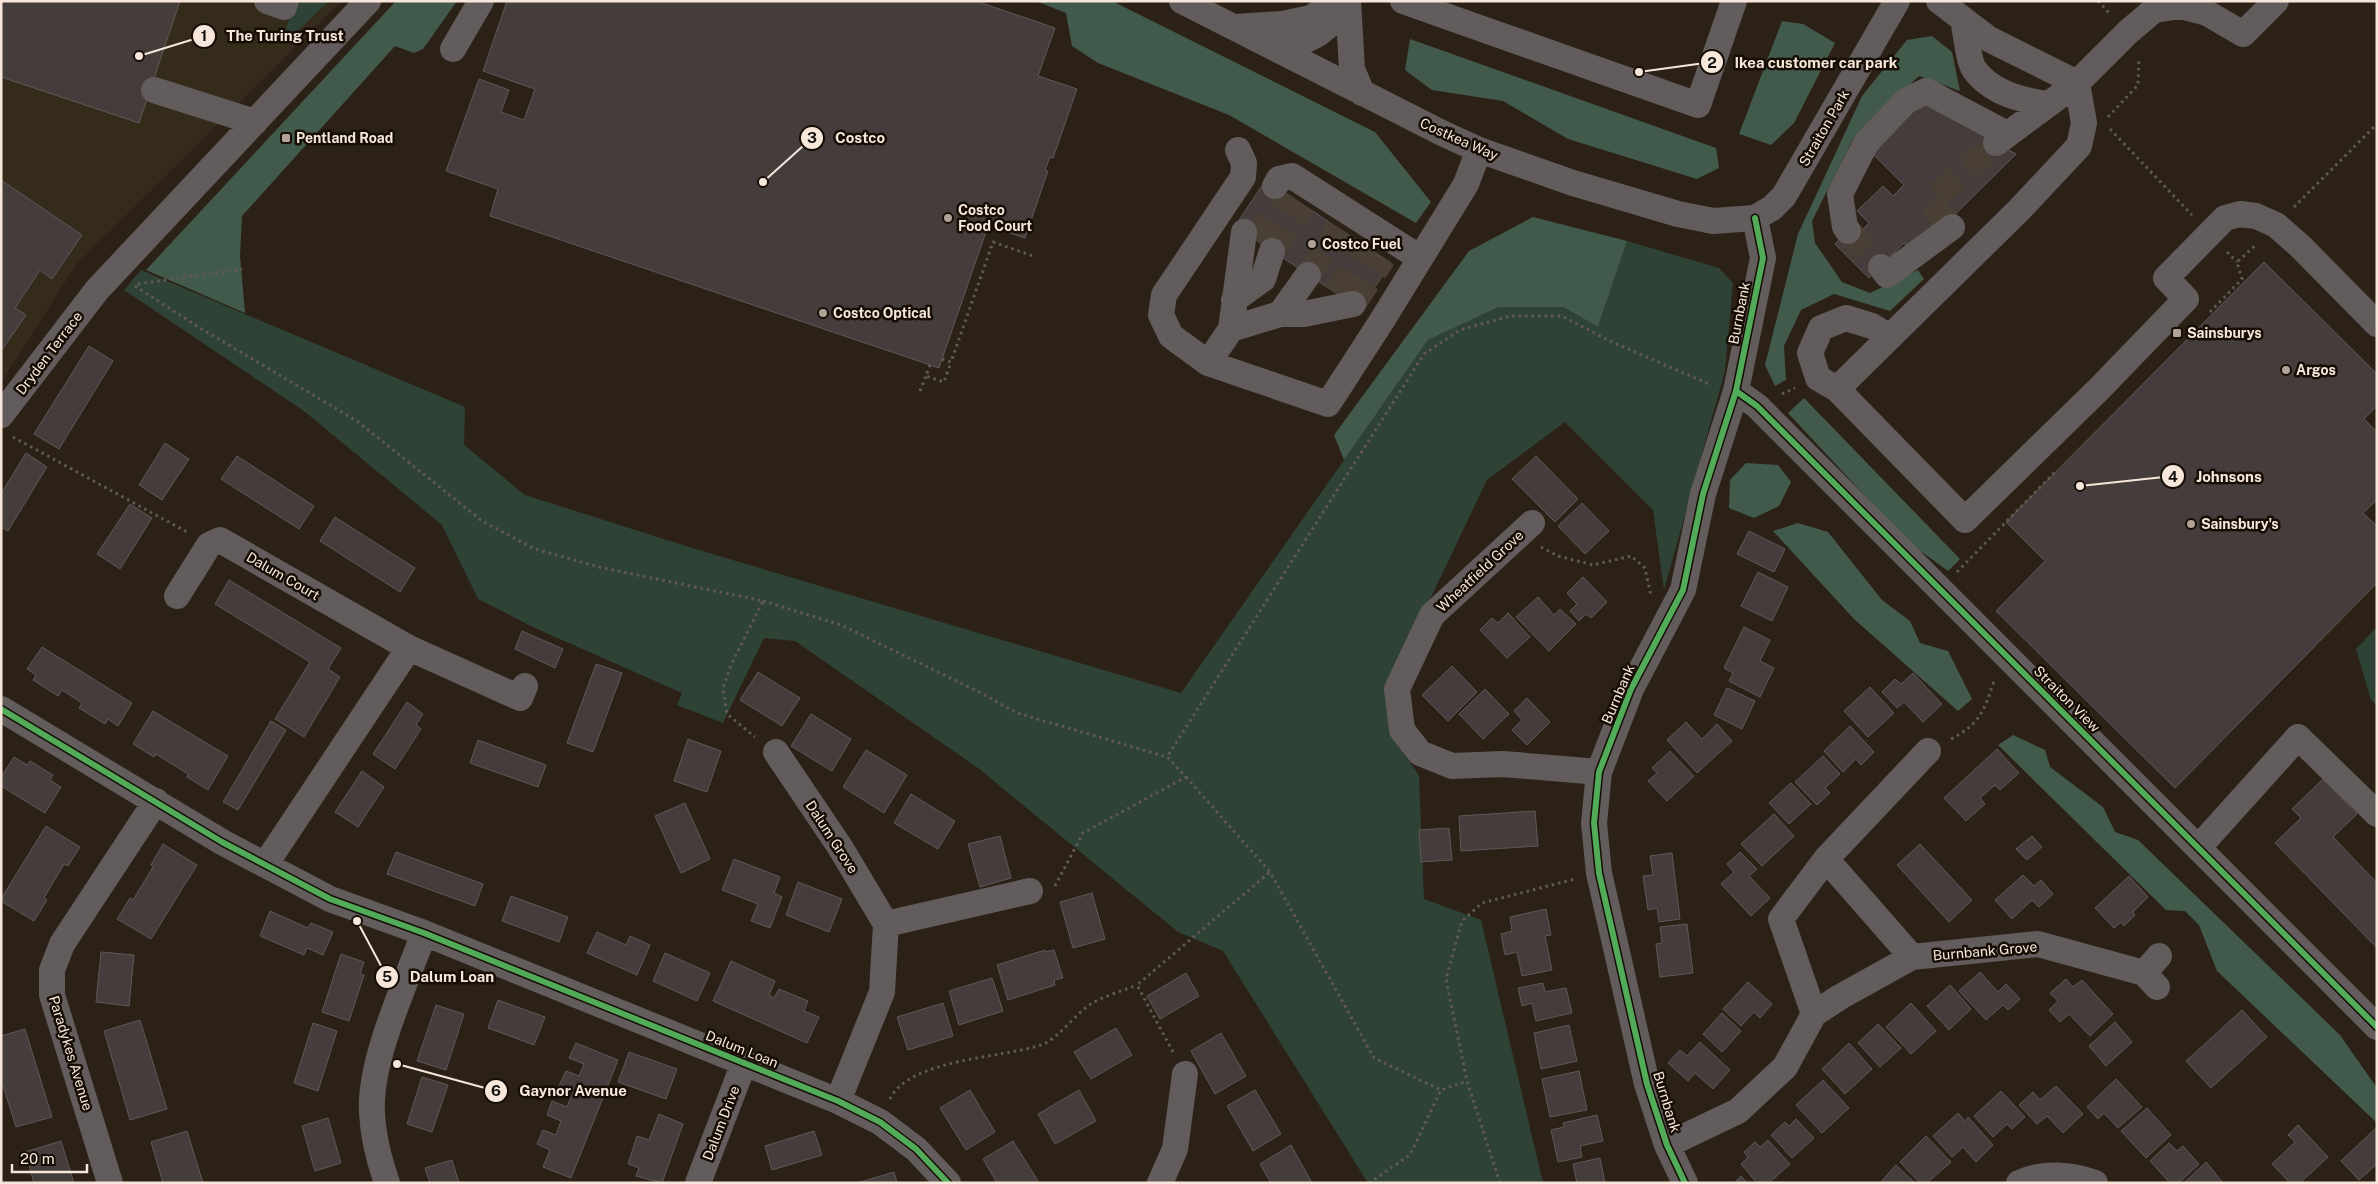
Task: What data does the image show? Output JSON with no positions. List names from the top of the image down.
{
  "streets": {
    "street": [
      "Straiton Park",
      "Costkea Way",
      "Burnbank",
      "Dryden Terrace",
      "Wheatfield Grove",
      "Dalum Court",
      "Straiton View",
      "Dalum Grove",
      "Burnbank Grove",
      "Dalum Loan",
      "Paradykes Avenue",
      "Dalum Drive"
    ]
  },
  "crossings": [
    ["Straiton Park", "Costkea Way"],
    ["Straiton Park", "Burnbank"],
    ["Costkea Way", "Burnbank"],
    ["Burnbank", "Wheatfield Grove"],
    ["Burnbank", "Straiton View"],
    ["Burnbank", "Burnbank Grove"],
    ["Dalum Loan", "Paradykes Avenue"],
    ["Dalum Loan", "Dalum Drive"]
  ],
  "places": {
    "other": [
      "The Turing Trust",
      "Ikea customer car park",
      "Costco",
      "Costco Food Court",
      "Costco Fuel",
      "Costco Optical",
      "Argos",
      "Johnsons",
      "Sainsbury's",
      "Dalum Loan",
      "Gaynor Avenue"
    ],
    "transit": ["Pentland Road", "Sainsburys"]
  },
  "scale_bar": "20 m"
}
